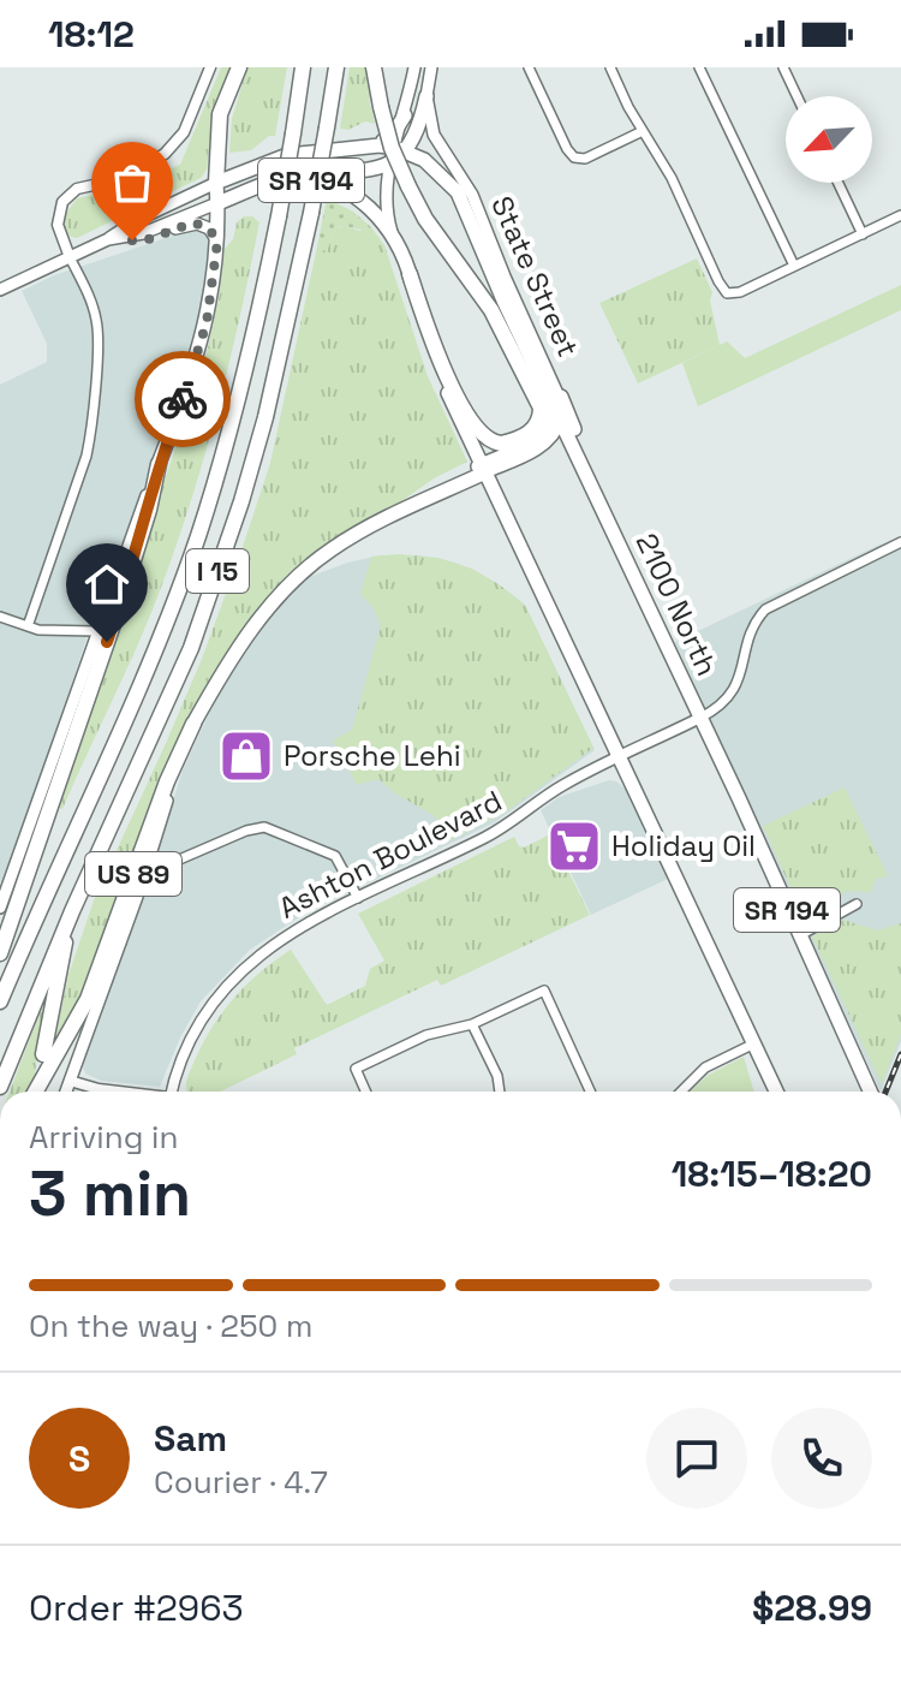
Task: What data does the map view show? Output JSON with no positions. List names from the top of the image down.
{
  "streets": {
    "highway": [
      "SR 194",
      "I 15",
      "2100 North",
      "US 89"
    ],
    "main road": ["State Street"],
    "street": ["Ashton Boulevard"]
  },
  "crossings": [
    ["SR 194", "Ashton Boulevard"],
    ["SR 194", "US 89"],
    ["State Street", "2100 North"],
    ["2100 North", "Ashton Boulevard"]
  ],
  "places": {
    "shop": ["Porsche Lehi"],
    "supermarket": ["Holiday Oil"]
  },
  "north": "bottom left",
  "page": {
    "status": "18:12",
    "heading": ["3 min", "Arriving in", "18:15–18:20"],
    "panel": [
      "Sam",
      "Courier · 4.7",
      "Order #2963",
      "$28.99"
    ],
    "bar": "On the way · 250 m",
    "round": "S"
  }
}
